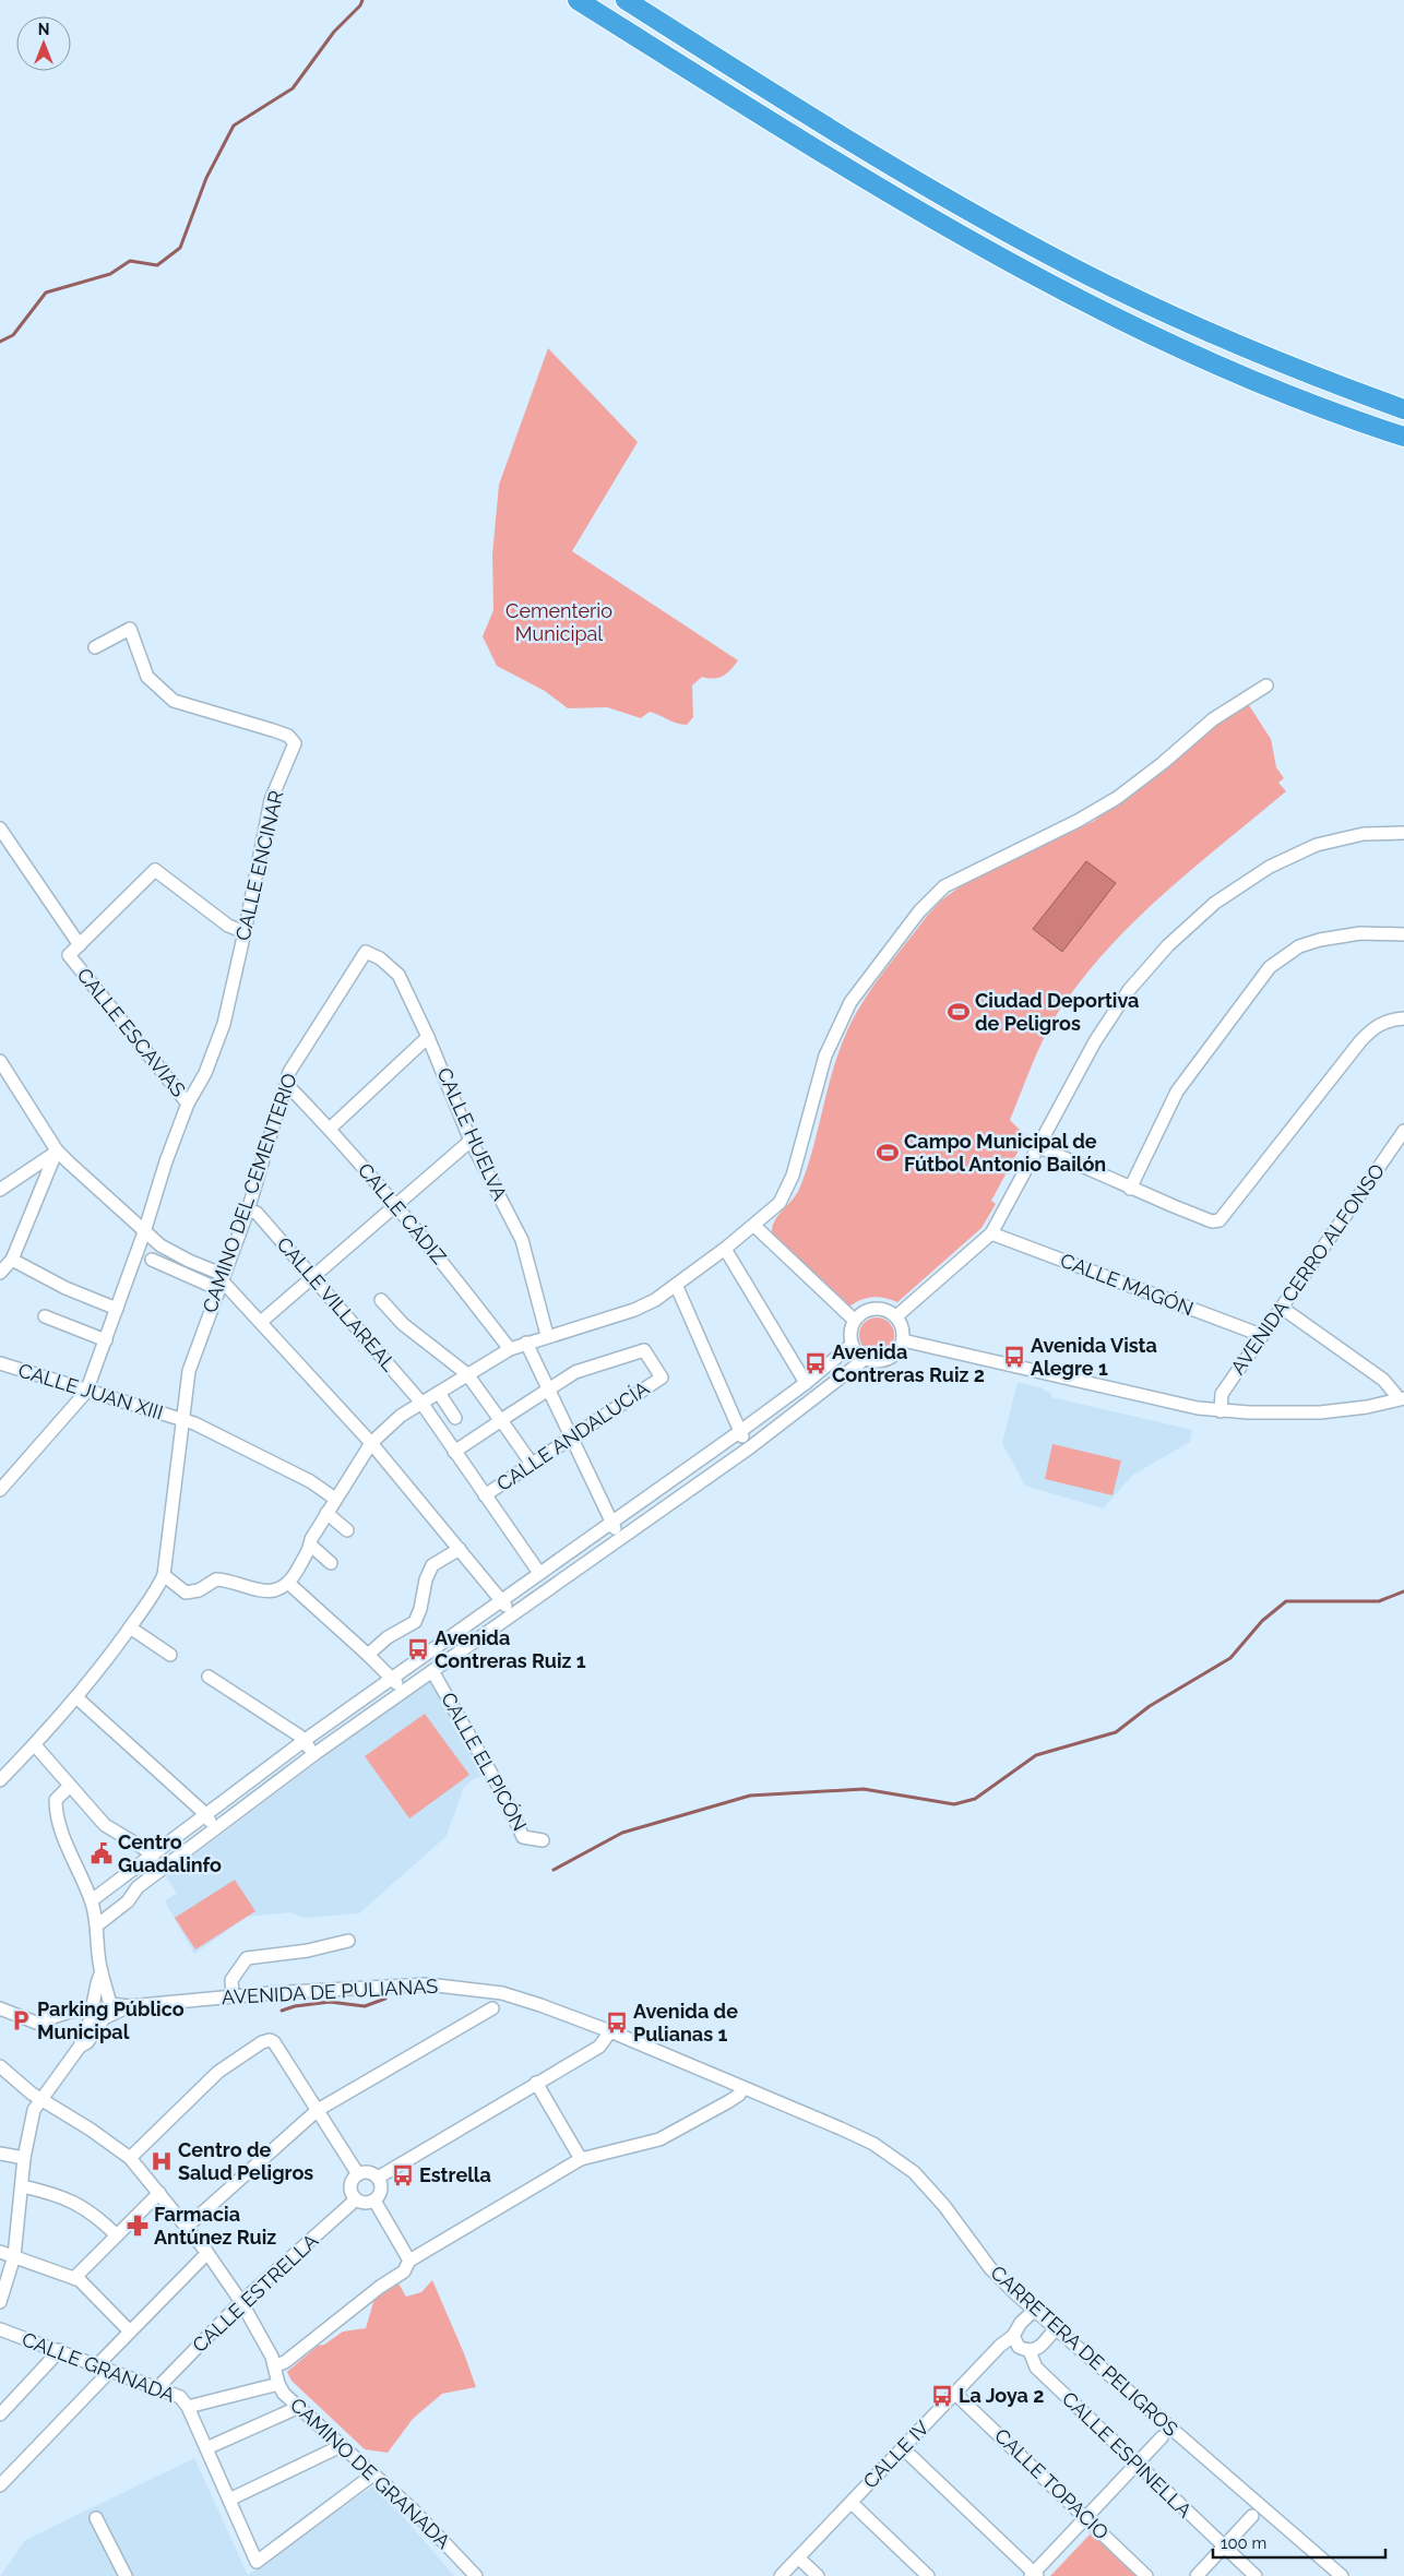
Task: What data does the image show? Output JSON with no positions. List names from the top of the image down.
{
  "streets": {
    "street": [
      "CALLE ENCINAR",
      "CALLE ESCAVIAS",
      "CALLE HUELVA",
      "CAMINO DEL CEMENTERIO",
      "CALLE CÁDIZ",
      "AVENIDA CERRO ALFONSO",
      "CALLE MAGÓN",
      "CALLE VILLAREAL",
      "CALLE JUAN XIII",
      "CALLE ANDALUCÍA",
      "CALLE EL PICÓN",
      "AVENIDA DE PULIANAS",
      "CALLE ESTRELLA",
      "CARRETERA DE PELIGROS",
      "CALLE GRANADA",
      "CALLE IV",
      "CALLE ESPINELLA",
      "CAMINO DE GRANADA",
      "CALLE TOPACIO"
    ]
  },
  "crossings": [
    ["CALLE ENCINAR", "CALLE ESCAVIAS"],
    ["CALLE ENCINAR", "CALLE JUAN XIII"],
    ["CALLE HUELVA", "CAMINO DEL CEMENTERIO"],
    ["CAMINO DEL CEMENTERIO", "CALLE CÁDIZ"],
    ["CAMINO DEL CEMENTERIO", "CALLE VILLAREAL"],
    ["CAMINO DEL CEMENTERIO", "CALLE JUAN XIII"],
    ["AVENIDA CERRO ALFONSO", "CALLE MAGÓN"],
    ["CALLE VILLAREAL", "CALLE ANDALUCÍA"],
    ["AVENIDA DE PULIANAS", "CARRETERA DE PELIGROS"],
    ["CALLE ESTRELLA", "CALLE GRANADA"],
    ["CALLE ESTRELLA", "CAMINO DE GRANADA"],
    ["CARRETERA DE PELIGROS", "CALLE IV"],
    ["CARRETERA DE PELIGROS", "CALLE ESPINELLA"],
    ["CALLE GRANADA", "CAMINO DE GRANADA"],
    ["CALLE IV", "CALLE ESPINELLA"],
    ["CALLE IV", "CALLE TOPACIO"]
  ],
  "parks": ["Cementerio Municipal"],
  "places": {
    "sports": ["Ciudad Deportiva de Peligros", "Campo Municipal de Fútbol Antonio Bailón"],
    "bus stop": [
      "Avenida Vista Alegre 1",
      "Avenida Contreras Ruiz 2",
      "Avenida Contreras Ruiz 1",
      "Avenida de Pulianas 1",
      "Estrella",
      "La Joya 2"
    ],
    "public building": ["Centro Guadalinfo"],
    "parking": ["Parking Público Municipal"],
    "hospital": ["Centro de Salud Peligros"],
    "pharmacy": ["Farmacia Antúnez Ruiz"]
  },
  "scale_bar": "100 m",
  "north": "top"
}
